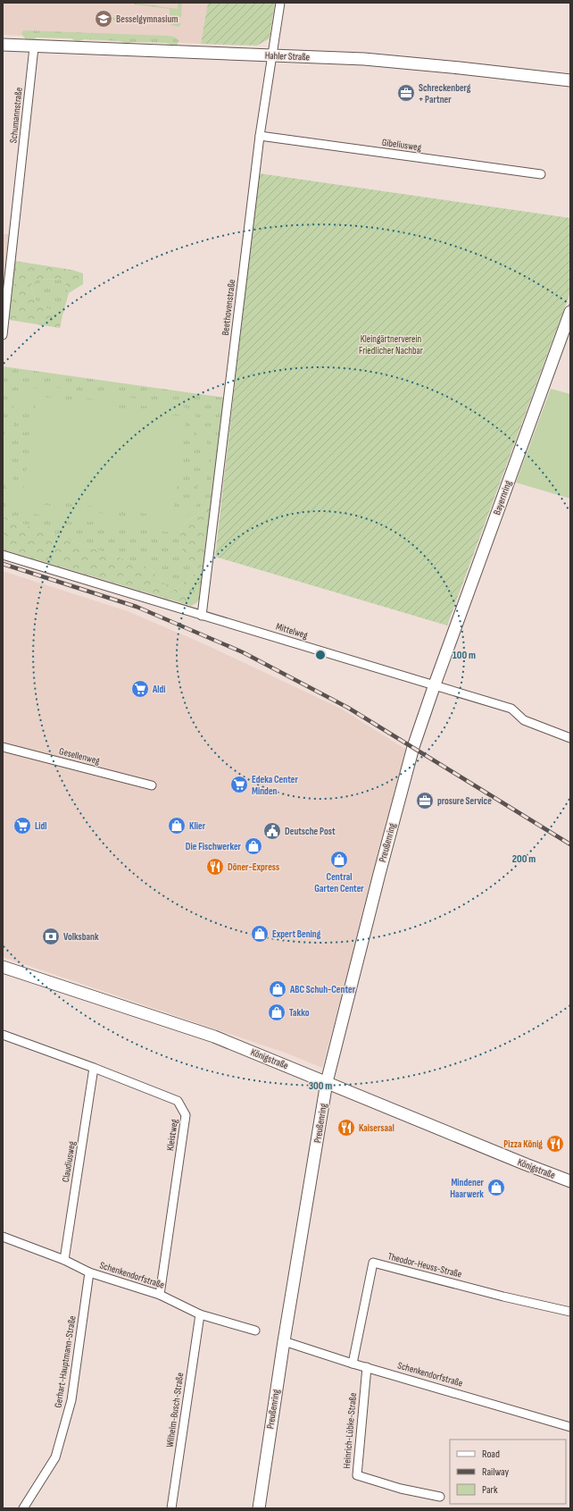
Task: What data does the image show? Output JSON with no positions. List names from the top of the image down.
{
  "streets": {
    "street": [
      "Hahler Straße",
      "Schumannstraße",
      "Gibeliusweg",
      "Beethovenstraße",
      "Bayernring",
      "Mittelweg",
      "Gesellenweg",
      "Preußenring",
      "Königstraße",
      "Kleistweg",
      "Claudiusweg",
      "Theodor-Heuss-Straße",
      "Schenkendorfstraße",
      "Gerhart-Hauptmann-Straße",
      "Wilhelm-Busch-Straße",
      "Heinrich-Lübke-Straße"
    ]
  },
  "crossings": [
    ["Hahler Straße", "Schumannstraße"],
    ["Hahler Straße", "Beethovenstraße"],
    ["Gibeliusweg", "Beethovenstraße"],
    ["Beethovenstraße", "Mittelweg"],
    ["Bayernring", "Mittelweg"],
    ["Bayernring", "Preußenring"],
    ["Mittelweg", "Preußenring"],
    ["Preußenring", "Königstraße"],
    ["Preußenring", "Schenkendorfstraße"],
    ["Kleistweg", "Claudiusweg"],
    ["Kleistweg", "Schenkendorfstraße"],
    ["Claudiusweg", "Schenkendorfstraße"],
    ["Theodor-Heuss-Straße", "Schenkendorfstraße"],
    ["Schenkendorfstraße", "Gerhart-Hauptmann-Straße"],
    ["Schenkendorfstraße", "Wilhelm-Busch-Straße"],
    ["Schenkendorfstraße", "Heinrich-Lübke-Straße"]
  ],
  "parks": ["Kleingärtnerverein Friedlicher Nachbar"],
  "places": {
    "school or university": ["Besselgymnasium"],
    "office": ["Schreckenberg + Partner", "prosure Service"],
    "supermarket": ["Aldi", "Edeka Center Minden", "Lidl"],
    "shop": [
      "Klier",
      "Die Fischwerker",
      "Central Garten Center",
      "Expert Bening",
      "ABC Schuh-Center",
      "Takko",
      "Mindener Haarwerk"
    ],
    "public building": ["Deutsche Post"],
    "restaurant": ["Döner-Express", "Kaisersaal", "Pizza König"],
    "bank": ["Volksbank"]
  },
  "legend": ["Road", "Railway", "Park"],
  "rings": ["100 m", "200 m", "300 m"]
}
